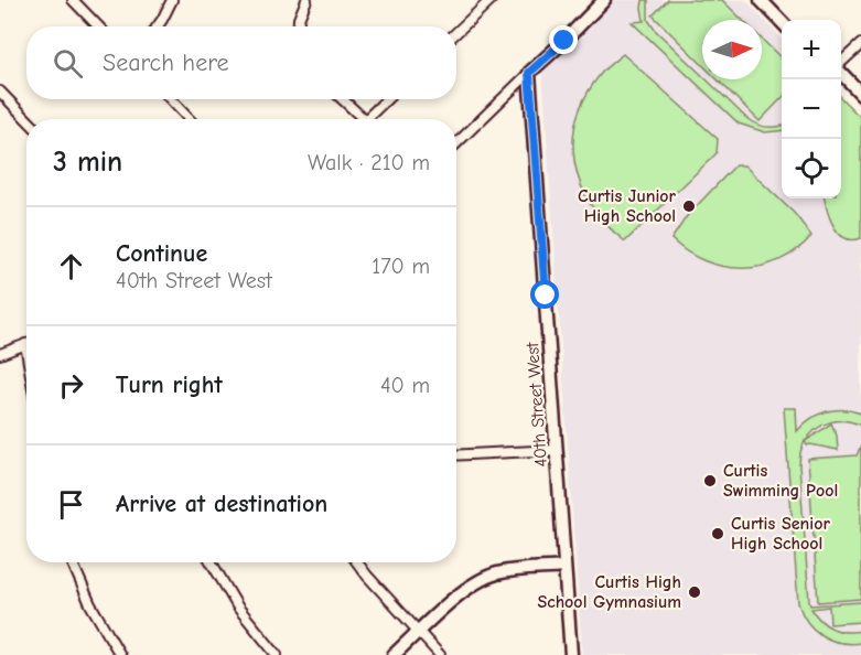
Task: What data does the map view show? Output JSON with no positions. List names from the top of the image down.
{
  "streets": {
    "street": ["40th Street West"]
  },
  "places": [
    "Curtis Junior High School",
    "Curtis Swimming Pool",
    "Curtis Senior High School",
    "Curtis High School Gymnasium"
  ],
  "north": "right",
  "page": {
    "map_buttons": ["+", "−"],
    "search": "Search here",
    "heading": ["3 min", "Walk · 210 m"],
    "list": [
      ["Continue", "40th Street West", "170 m"],
      ["Turn right", "40 m"],
      "Arrive at destination"
    ]
  }
}
